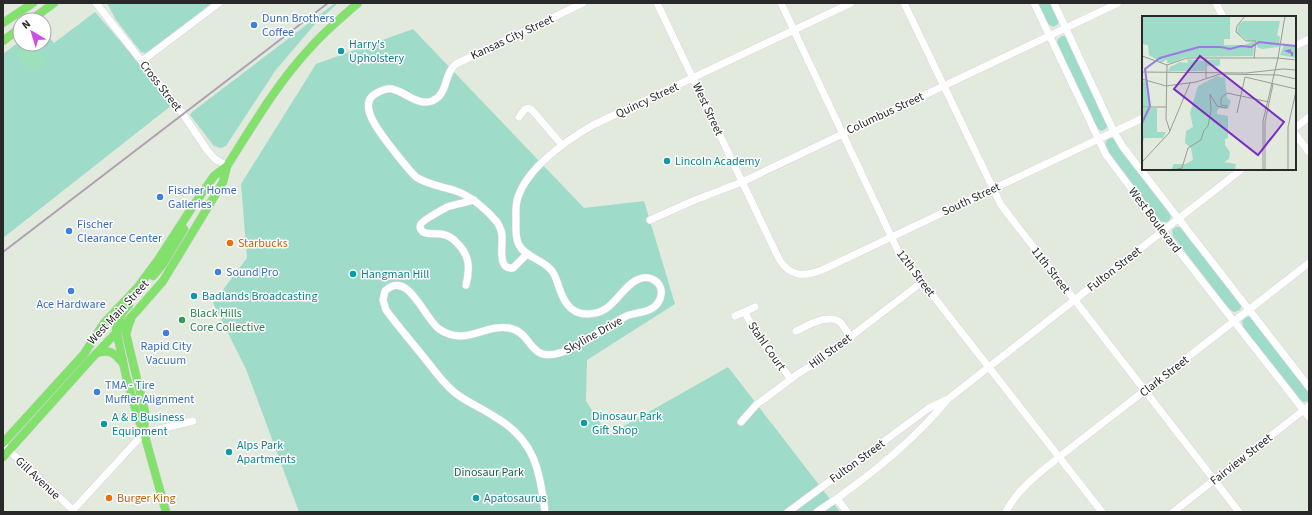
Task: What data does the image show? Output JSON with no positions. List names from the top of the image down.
{
  "streets": {
    "main road": ["West Main Street"],
    "street": [
      "Kansas City Street",
      "Cross Street",
      "Quincy Street",
      "West Street",
      "Columbus Street",
      "South Street",
      "West Boulevard",
      "Fulton Street",
      "11th Street",
      "12th Street",
      "Skyline Drive",
      "Stahl Court",
      "Hill Street",
      "Clark Street",
      "Fairview Street",
      "Gill Avenue"
    ]
  },
  "crossings": [
    ["Kansas City Street", "Quincy Street"],
    ["Kansas City Street", "Skyline Drive"],
    ["Cross Street", "West Main Street"],
    ["Quincy Street", "West Street"],
    ["Quincy Street", "12th Street"],
    ["Quincy Street", "Skyline Drive"],
    ["West Street", "Columbus Street"],
    ["West Street", "South Street"],
    ["Columbus Street", "West Boulevard"],
    ["Columbus Street", "11th Street"],
    ["Columbus Street", "12th Street"],
    ["South Street", "West Boulevard"],
    ["South Street", "11th Street"],
    ["South Street", "12th Street"],
    ["West Boulevard", "Fulton Street"],
    ["West Boulevard", "Clark Street"],
    ["West Boulevard", "Fairview Street"],
    ["Fulton Street", "11th Street"],
    ["Fulton Street", "12th Street"],
    ["11th Street", "Clark Street"],
    ["11th Street", "Fairview Street"],
    ["12th Street", "Hill Street"],
    ["12th Street", "Clark Street"],
    ["West Main Street", "Gill Avenue"],
    ["Stahl Court", "Hill Street"]
  ],
  "parks": ["Dinosaur Park"],
  "places": [
    "Dunn Brothers Coffee",
    "Harry's Upholstery",
    "Lincoln Academy",
    "Fischer Home Galleries",
    "Fischer Clearance Center",
    "Starbucks",
    "Sound Pro",
    "Hangman Hill",
    "Ace Hardware",
    "Badlands Broadcasting",
    "Black Hills Core Collective",
    "Rapid City Vacuum",
    "TMA - Tire Muffler Alignment",
    "Dinosaur Park Gift Shop",
    "A & B Business Equipment",
    "Alps Park Apartments",
    "Burger King",
    "Apatosaurus"
  ],
  "north": "top left"
}
